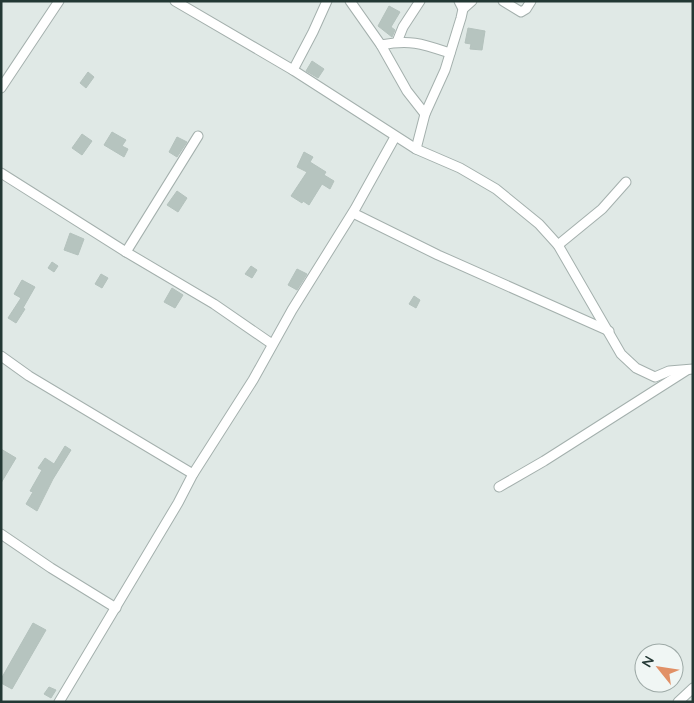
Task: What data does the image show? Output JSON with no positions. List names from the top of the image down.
{
  "north": "top left"
}
